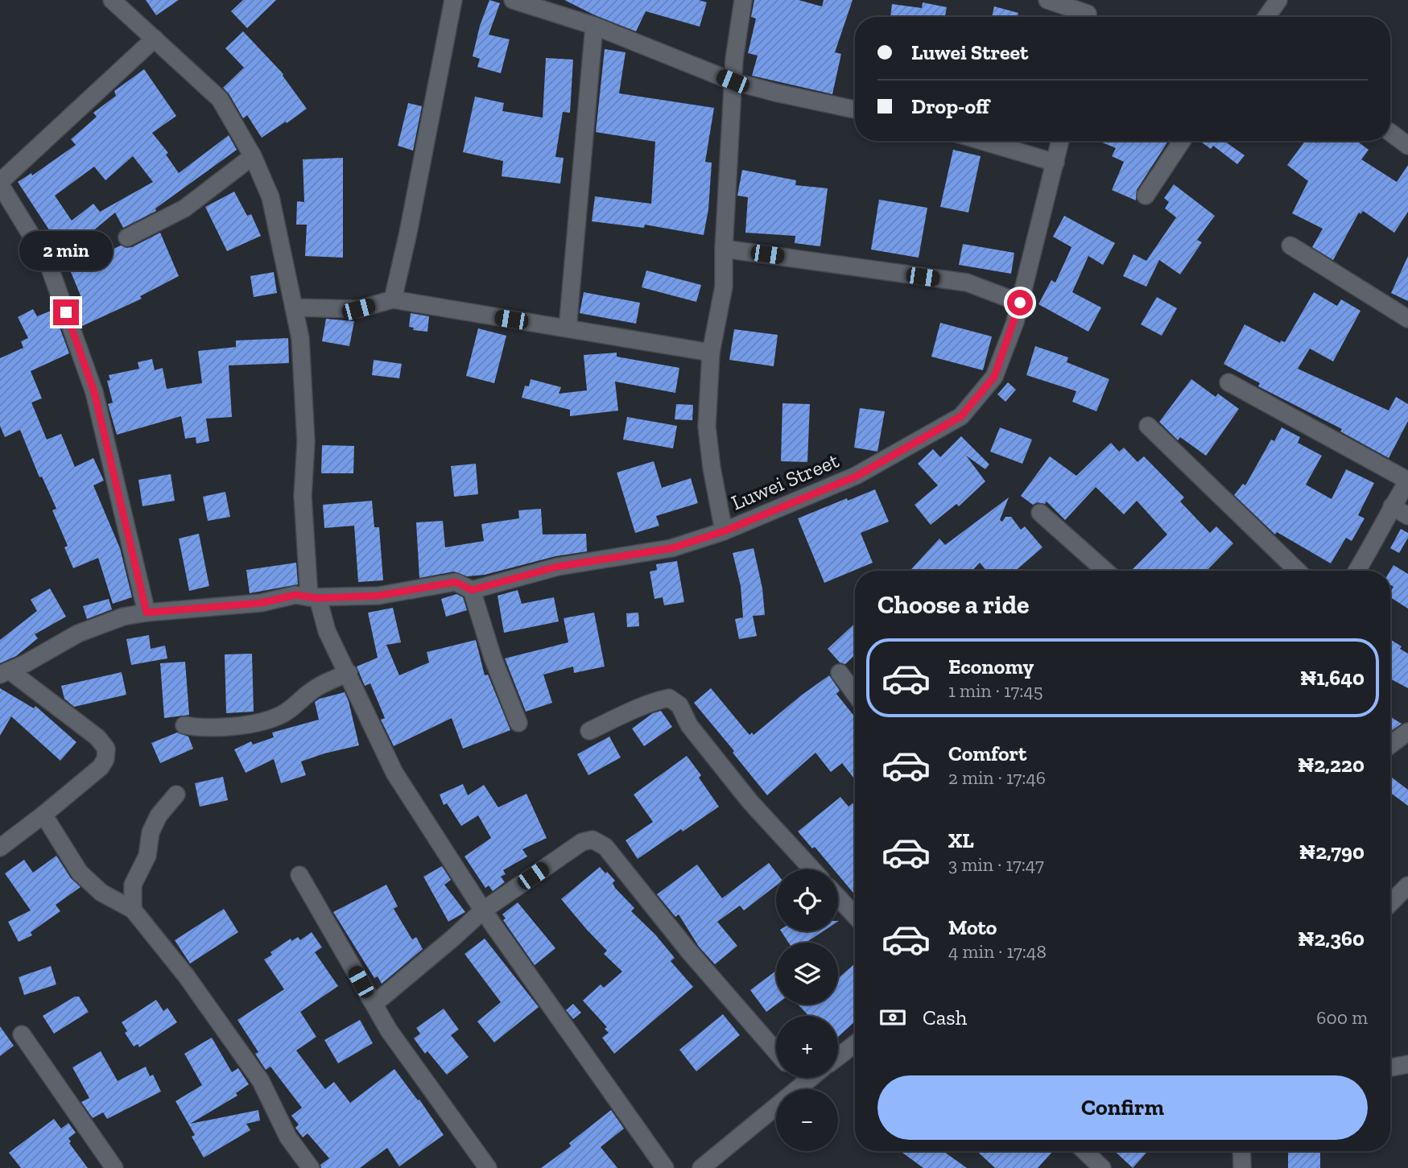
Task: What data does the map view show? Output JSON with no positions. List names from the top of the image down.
{
  "streets": {
    "street": ["Luwei Street"]
  },
  "page": {
    "banner": ["Luwei Street", "Drop-off"],
    "bubble": "2 min",
    "heading": "Choose a ride",
    "list": [
      {
        "name": "Economy",
        "note": "1 min · 17:45",
        "value": "₦1,640"
      },
      {
        "name": "Comfort",
        "note": "2 min · 17:46",
        "value": "₦2,220"
      },
      {
        "name": "XL",
        "note": "3 min · 17:47",
        "value": "₦2,790"
      },
      {
        "name": "Moto",
        "note": "4 min · 17:48",
        "value": "₦2,360"
      }
    ],
    "map_buttons": ["+", "−"],
    "pay": ["Cash", "600 m"],
    "buttons": "Confirm"
  }
}
